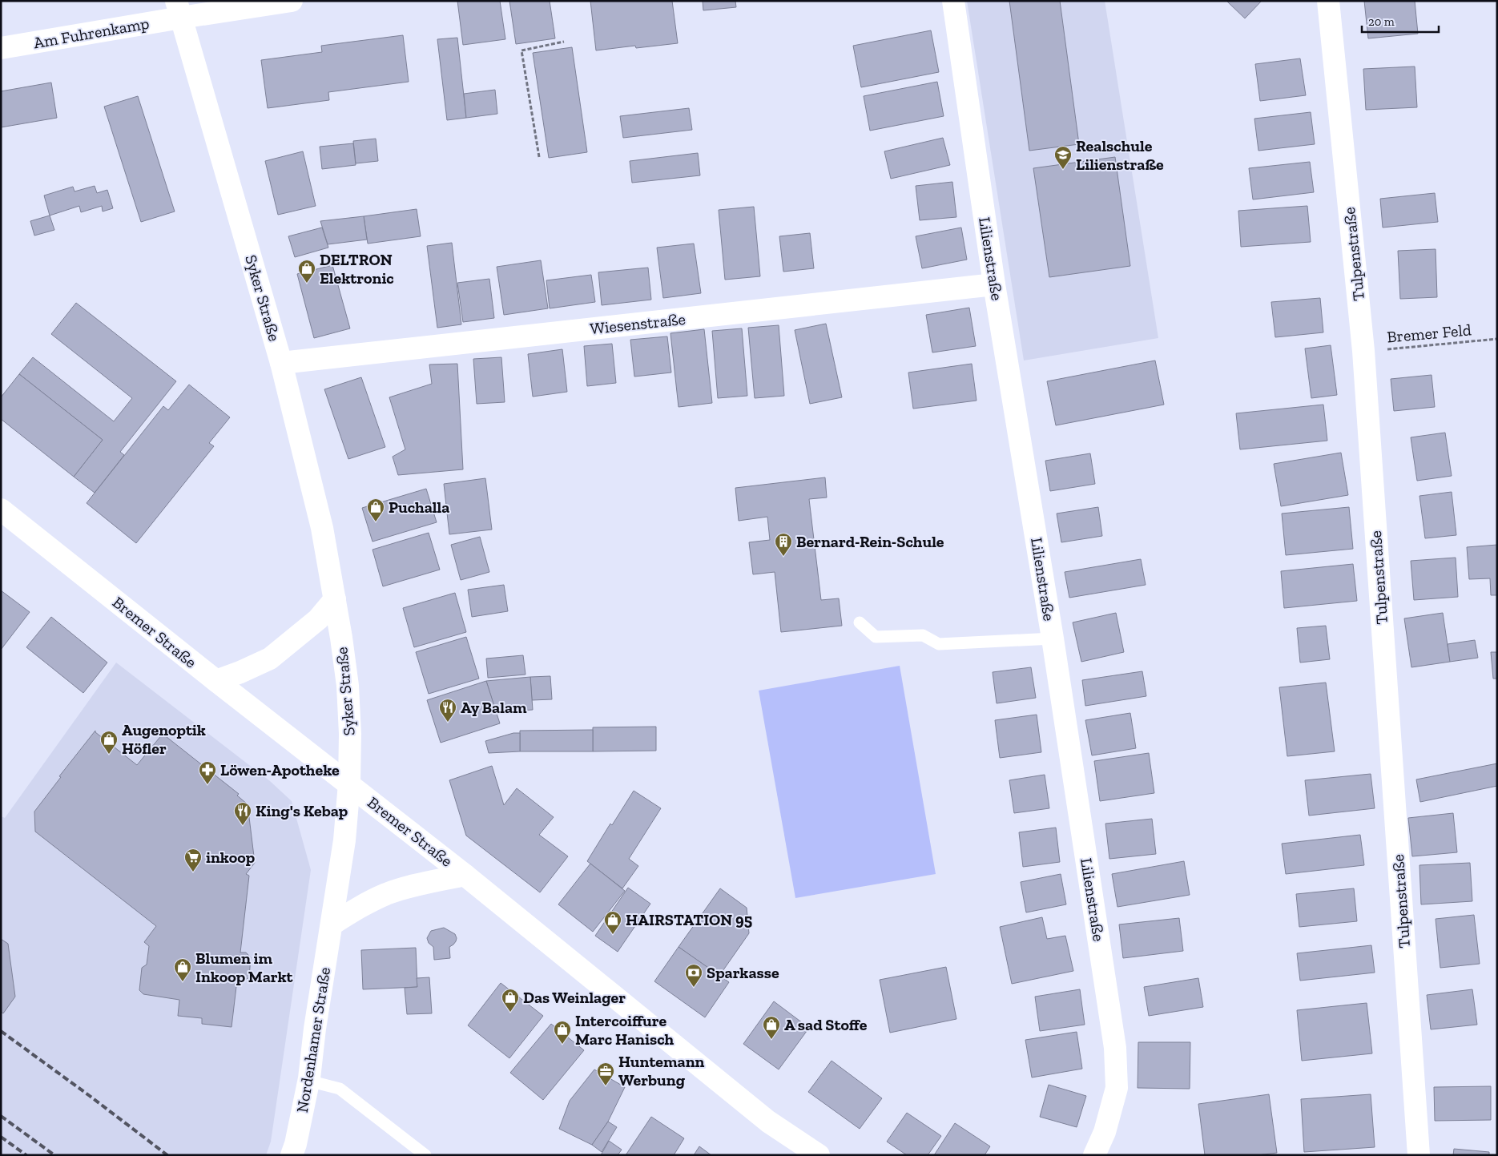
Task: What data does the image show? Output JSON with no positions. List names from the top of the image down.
{
  "streets": {
    "street": [
      "Am Fuhrenkamp",
      "Tulpenstraße",
      "Lilienstraße",
      "Syker Straße",
      "Wiesenstraße",
      "Bremer Straße",
      "Nordenhamer Straße"
    ],
    "path": ["Bremer Feld"]
  },
  "crossings": [
    ["Am Fuhrenkamp", "Syker Straße"],
    ["Tulpenstraße", "Bremer Feld"],
    ["Lilienstraße", "Wiesenstraße"],
    ["Syker Straße", "Wiesenstraße"],
    ["Syker Straße", "Bremer Straße"],
    ["Syker Straße", "Nordenhamer Straße"],
    ["Bremer Straße", "Nordenhamer Straße"]
  ],
  "places": {
    "school or university": ["Realschule Lilienstraße"],
    "shop": [
      "DELTRON Elektronic",
      "Puchalla",
      "Augenoptik Höfler",
      "HAIRSTATION 95",
      "Blumen im Inkoop Markt",
      "Das Weinlager",
      "A sad Stoffe",
      "Intercoiffure Marc Hanisch"
    ],
    "building": ["Bernard-Rein-Schule"],
    "restaurant": ["Ay Balam", "King's Kebap"],
    "pharmacy": ["Löwen-Apotheke"],
    "supermarket": ["inkoop"],
    "bank": ["Sparkasse"],
    "office": ["Huntemann Werbung"]
  },
  "scale_bar": "20 m"
}
